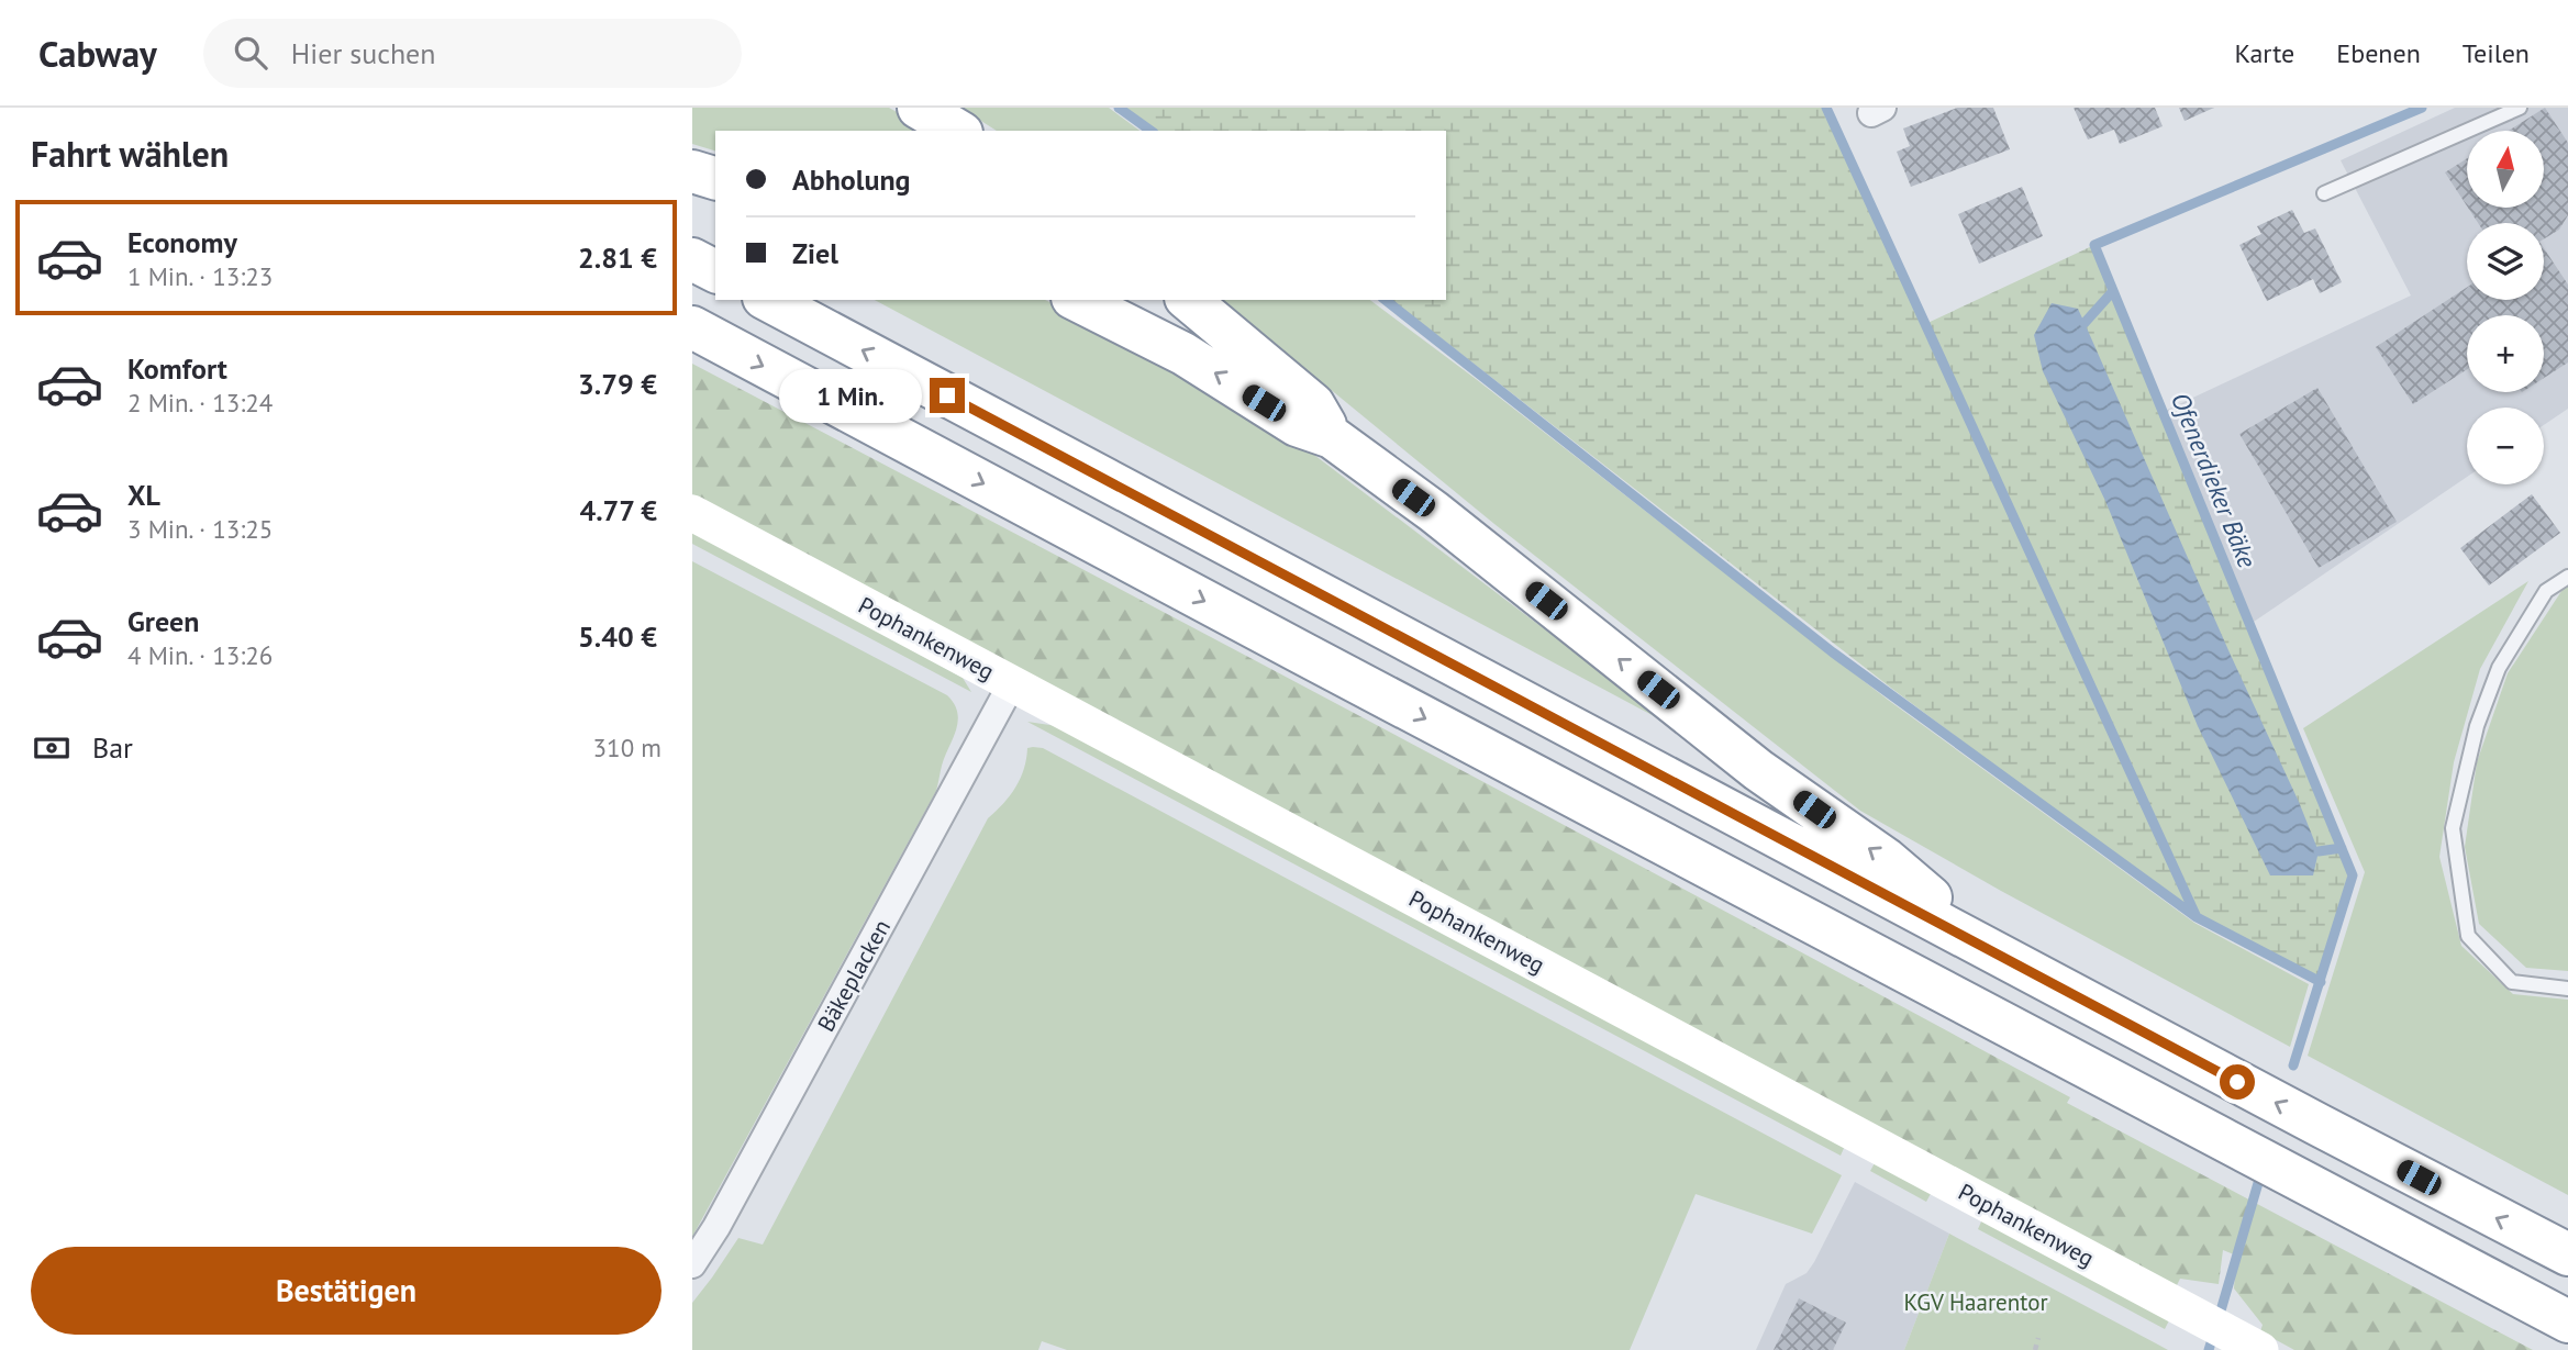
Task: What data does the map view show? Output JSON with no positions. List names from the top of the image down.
{
  "streets": {
    "street": ["Pophankenweg", "Bäkeplacken"]
  },
  "crossings": [
    ["Pophankenweg", "Bäkeplacken"]
  ],
  "water": ["Ofenerdieker Bäke"],
  "parks": ["KGV Haarentor"],
  "north": "top",
  "page": {
    "header": "Cabway",
    "search": "Hier suchen",
    "nav": ["Karte", "Ebenen", "Teilen"],
    "heading": "Fahrt wählen",
    "map_buttons": ["+", "−"],
    "banner": ["Abholung", "Ziel"],
    "list": [
      {
        "name": "Economy",
        "note": "1 Min. · 13:23",
        "value": "2.81 €"
      },
      {
        "name": "Komfort",
        "note": "2 Min. · 13:24",
        "value": "3.79 €"
      },
      {
        "name": "XL",
        "note": "3 Min. · 13:25",
        "value": "4.77 €"
      },
      {
        "name": "Green",
        "note": "4 Min. · 13:26",
        "value": "5.40 €"
      }
    ],
    "bubble": "1 Min.",
    "pay": ["Bar", "310 m"],
    "buttons": "Bestätigen"
  }
}
